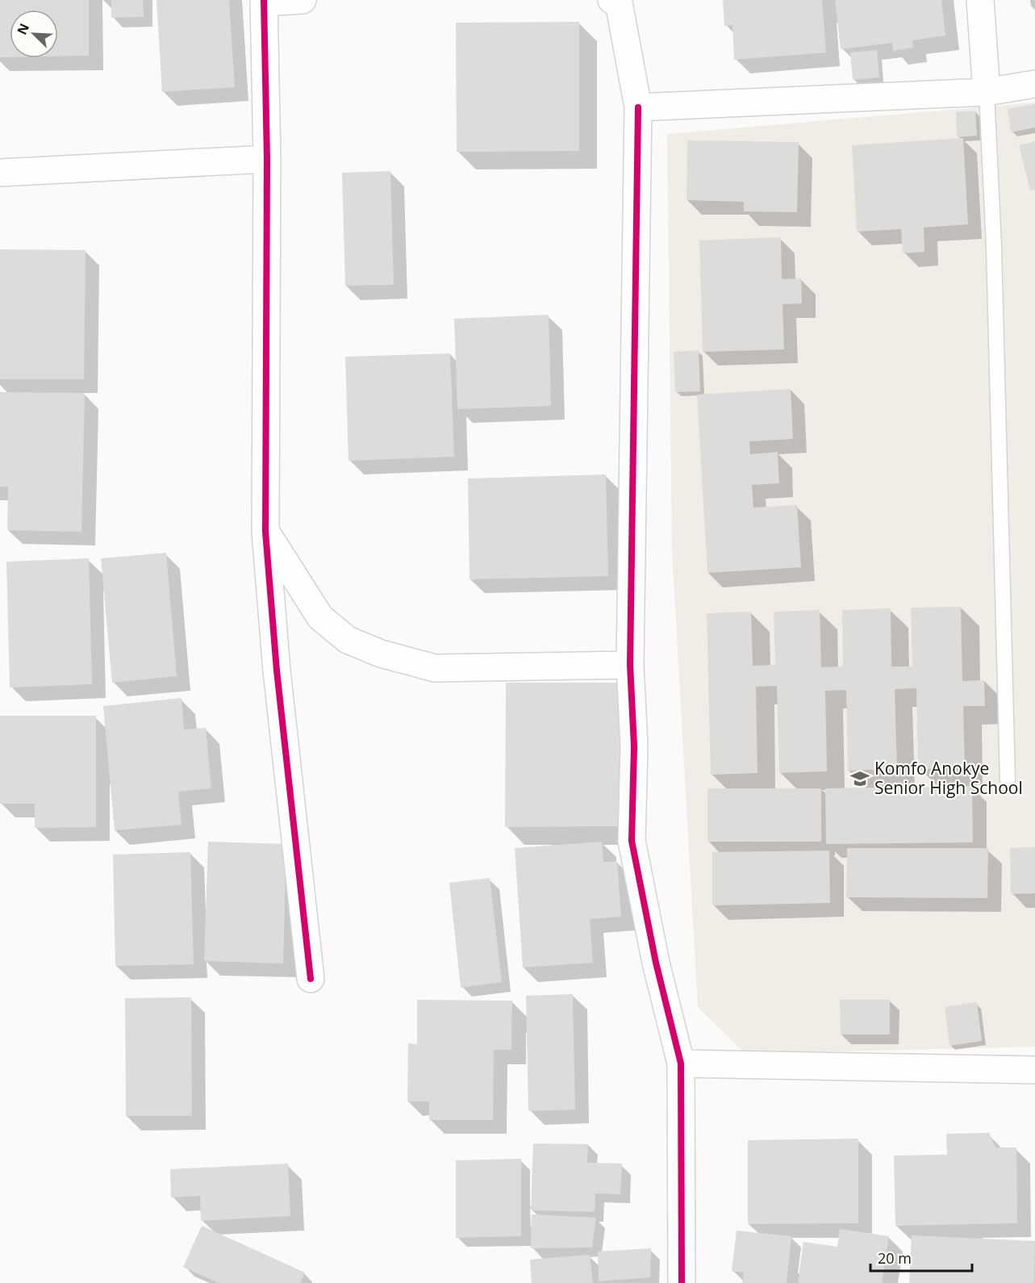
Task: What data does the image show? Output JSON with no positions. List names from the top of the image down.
{
  "places": {
    "school or university": ["Komfo Anokye Senior High School"]
  },
  "scale_bar": "20 m",
  "north": "top left"
}
